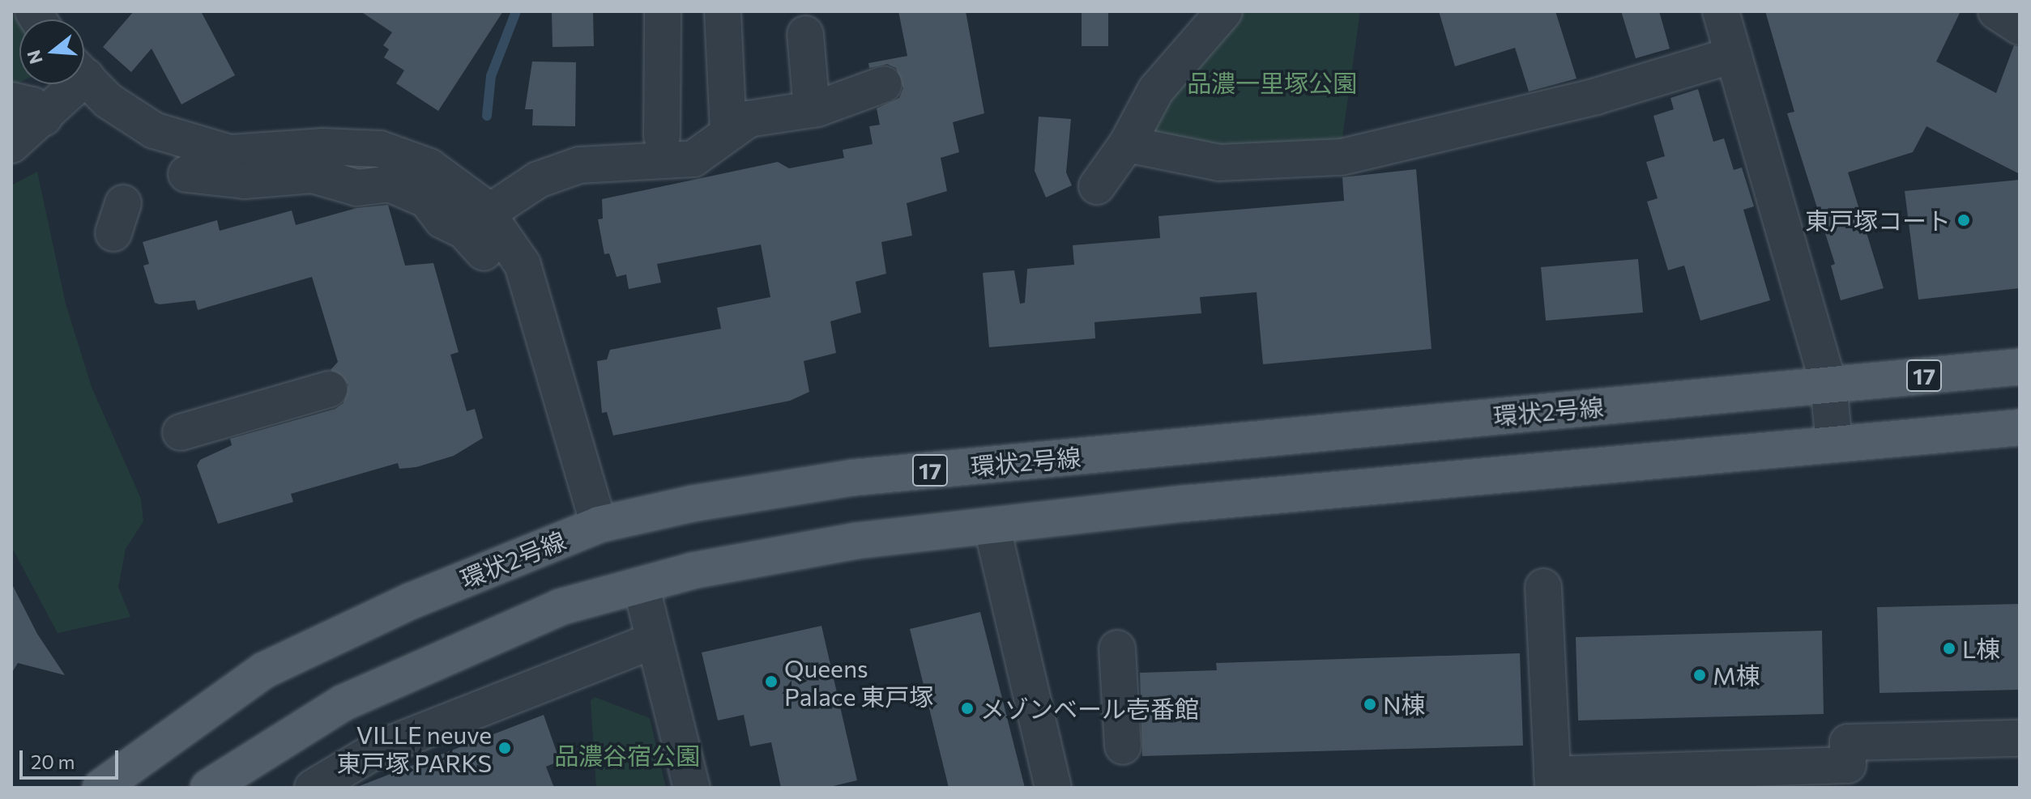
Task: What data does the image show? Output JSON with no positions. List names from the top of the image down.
{
  "streets": {
    "main road": ["17", "環状2号線"]
  },
  "parks": ["品濃一里塚公園", "品濃谷宿公園"],
  "places": [
    "東戸塚コート",
    "L棟",
    "M棟",
    "Queens Palace 東戸塚",
    "N棟",
    "メゾンベール壱番館",
    "VILLE neuve 東戸塚 PARKS"
  ],
  "scale_bar": "20 m",
  "north": "left"
}
